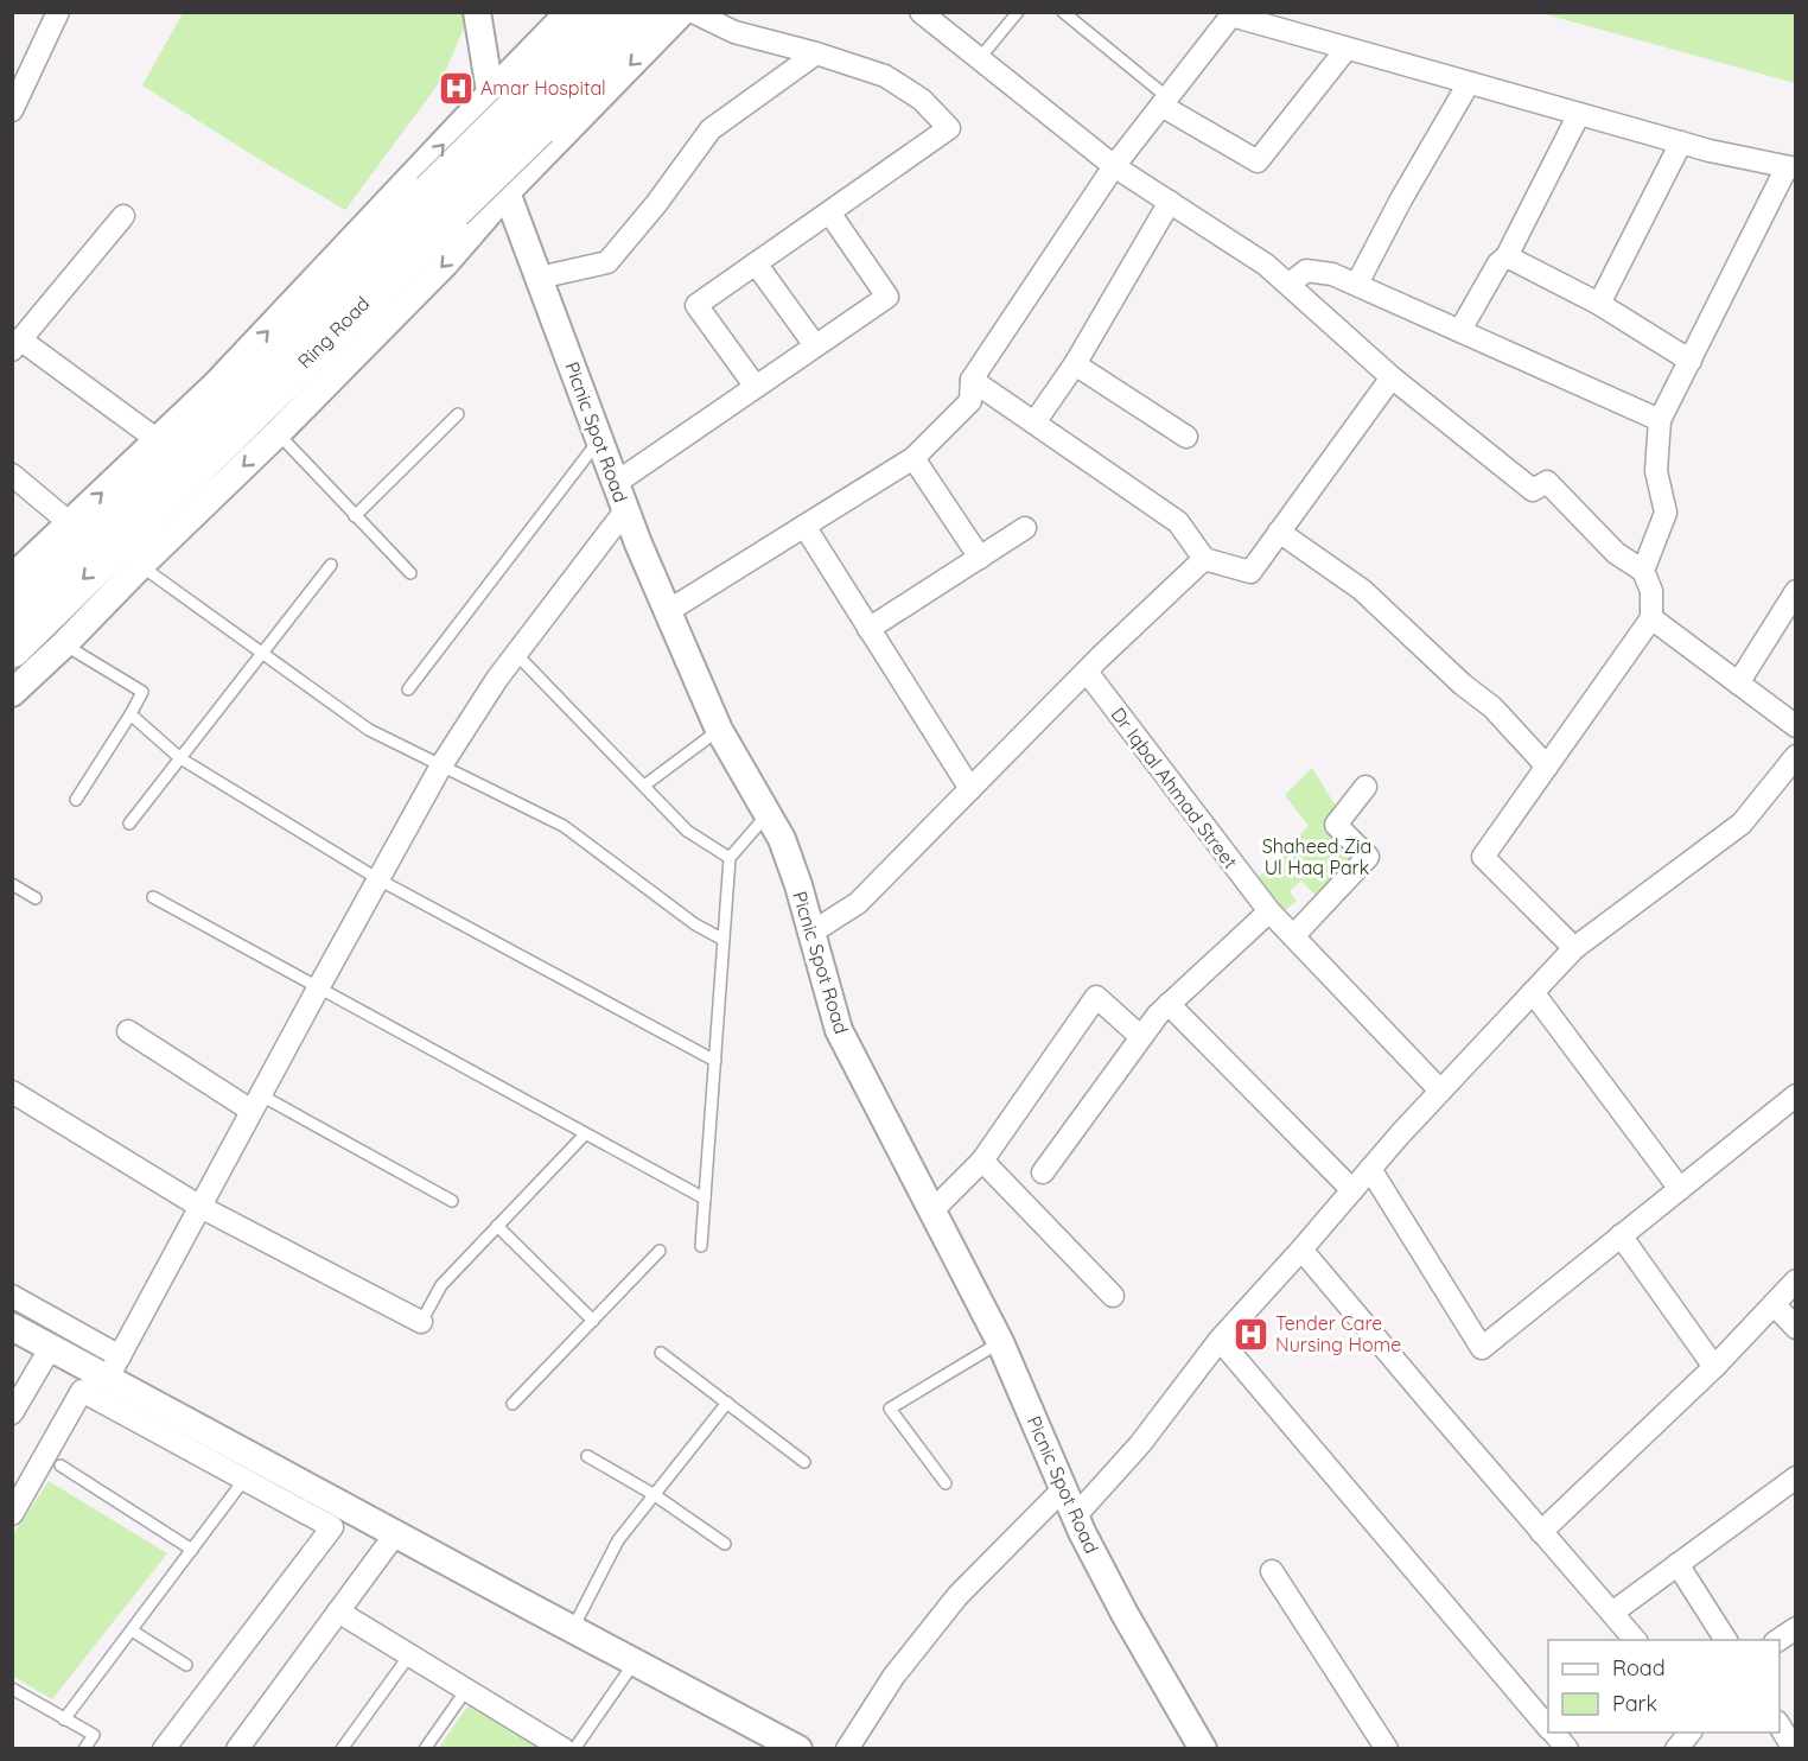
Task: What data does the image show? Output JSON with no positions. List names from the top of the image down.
{
  "streets": {
    "highway": ["Ring Road"],
    "street": ["Picnic Spot Road", "Dr Iqbal Ahmad Street"]
  },
  "parks": ["Shaheed Zia Ul Haq Park"],
  "places": {
    "hospital": ["Amar Hospital", "Tender Care Nursing Home"]
  },
  "legend": ["Road", "Park"]
}
